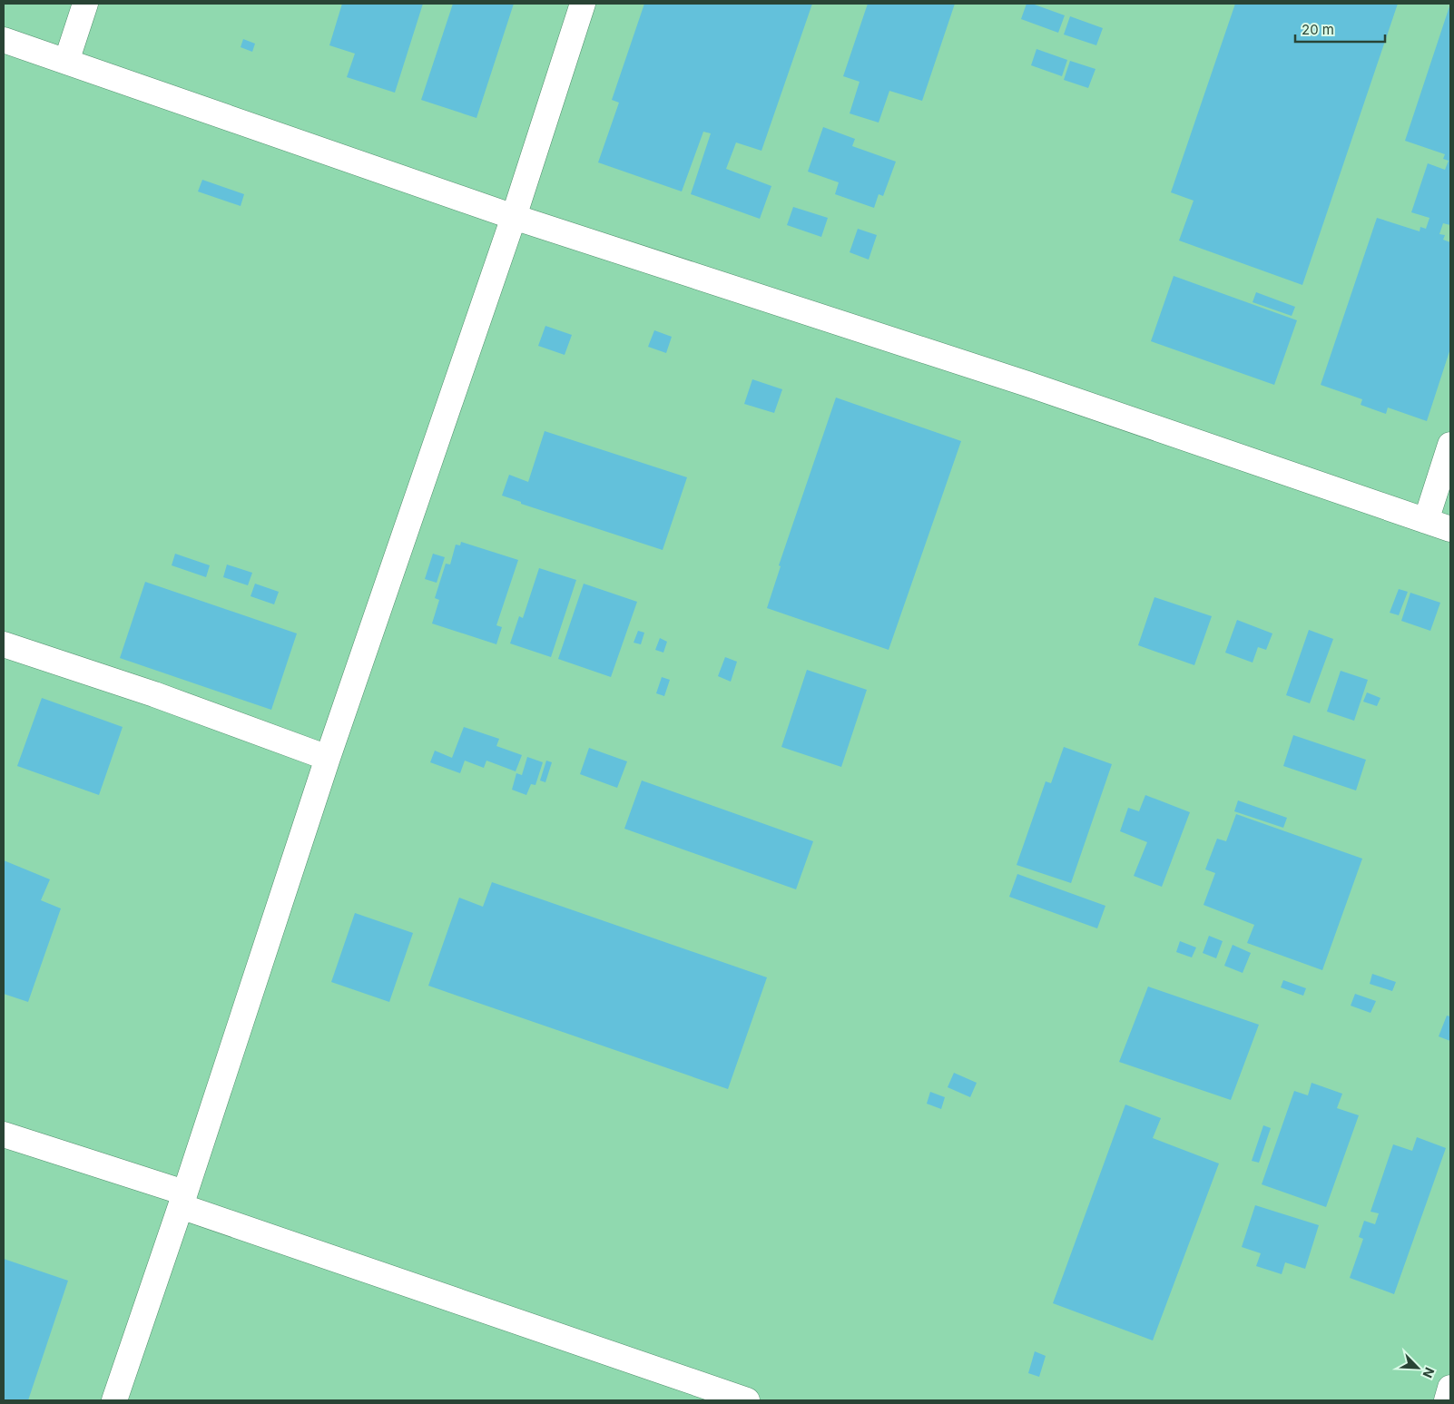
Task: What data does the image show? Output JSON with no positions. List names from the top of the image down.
{
  "scale_bar": "20 m",
  "north": "bottom right"
}
